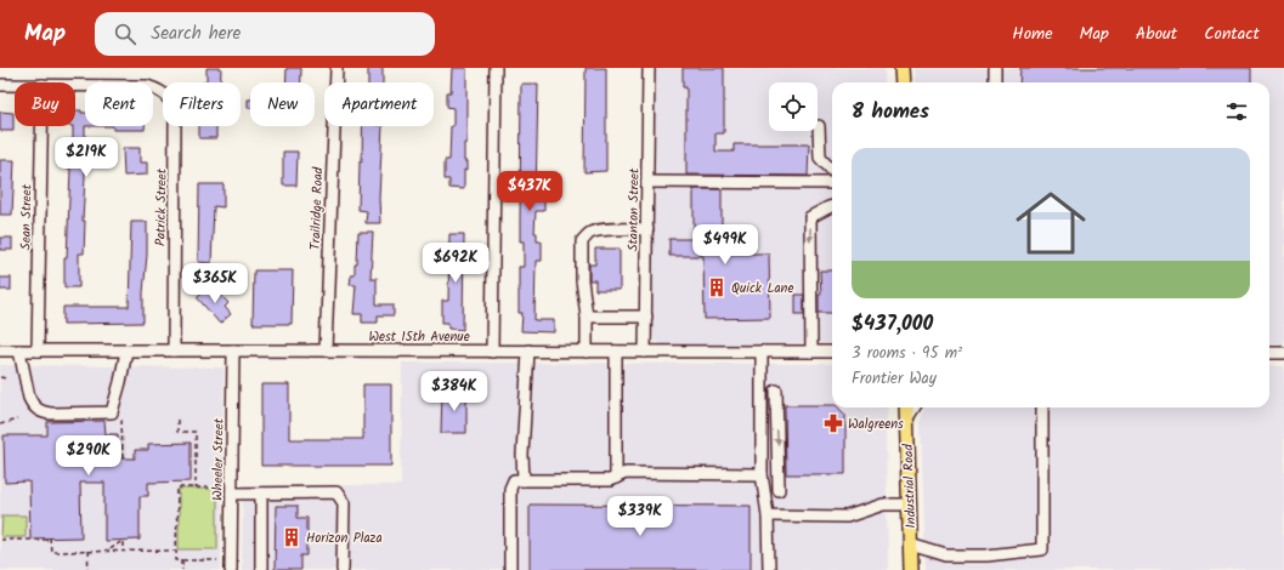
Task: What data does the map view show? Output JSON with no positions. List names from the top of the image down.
{
  "streets": {
    "main road": ["Industrial Road"],
    "street": [
      "Patrick Street",
      "Trailridge Road",
      "Stanton Street",
      "Sean Street",
      "West 15th Avenue",
      "Wheeler Street"
    ]
  },
  "crossings": [
    ["Patrick Street", "West 15th Avenue"],
    ["Trailridge Road", "West 15th Avenue"],
    ["Stanton Street", "West 15th Avenue"],
    ["Sean Street", "West 15th Avenue"],
    ["West 15th Avenue", "Wheeler Street"]
  ],
  "places": {
    "building": ["Quick Lane", "Horizon Plaza"],
    "pharmacy": ["Walgreens"]
  },
  "page": {
    "header": "Map",
    "search": "Search here",
    "nav": [
      "Home",
      "Map",
      "About",
      "Contact"
    ],
    "chip": [
      "Buy",
      "Rent",
      "Filters",
      "New",
      "Apartment"
    ],
    "heading": "8 homes",
    "price": [
      "$219K",
      "$437K",
      "$499K",
      "$692K",
      "$365K",
      "$384K",
      "$290K",
      "$339K"
    ],
    "list": [
      {
        "name": "$437,000",
        "note": "3 rooms · 95 m² · Frontier Way"
      }
    ]
  }
}
